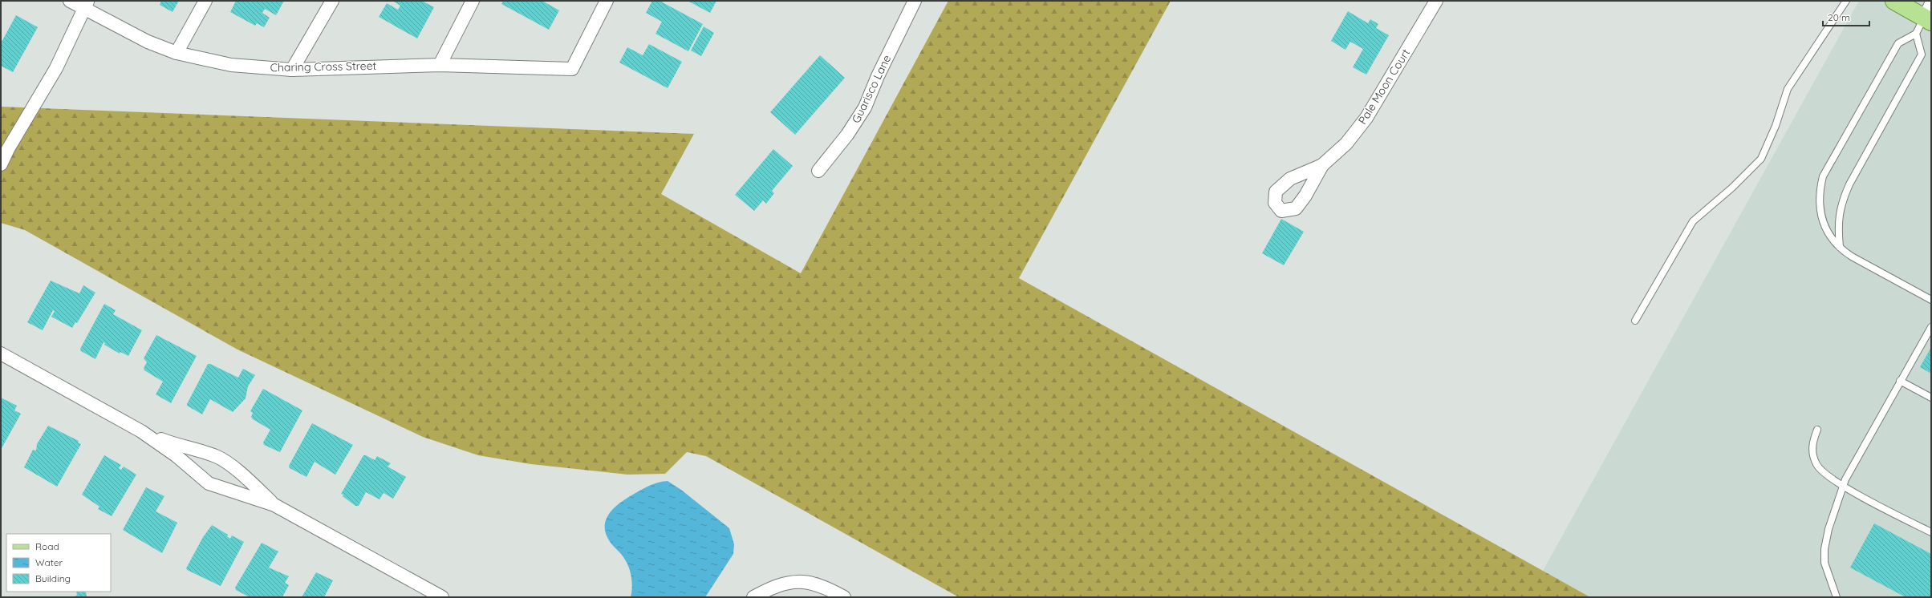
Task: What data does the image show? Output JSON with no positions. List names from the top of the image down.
{
  "streets": {
    "street": ["Charing Cross Street", "Pale Moon Court", "Guarisco Lane"]
  },
  "legend": ["Road", "Water", "Building"],
  "scale_bar": "20 m"
}
